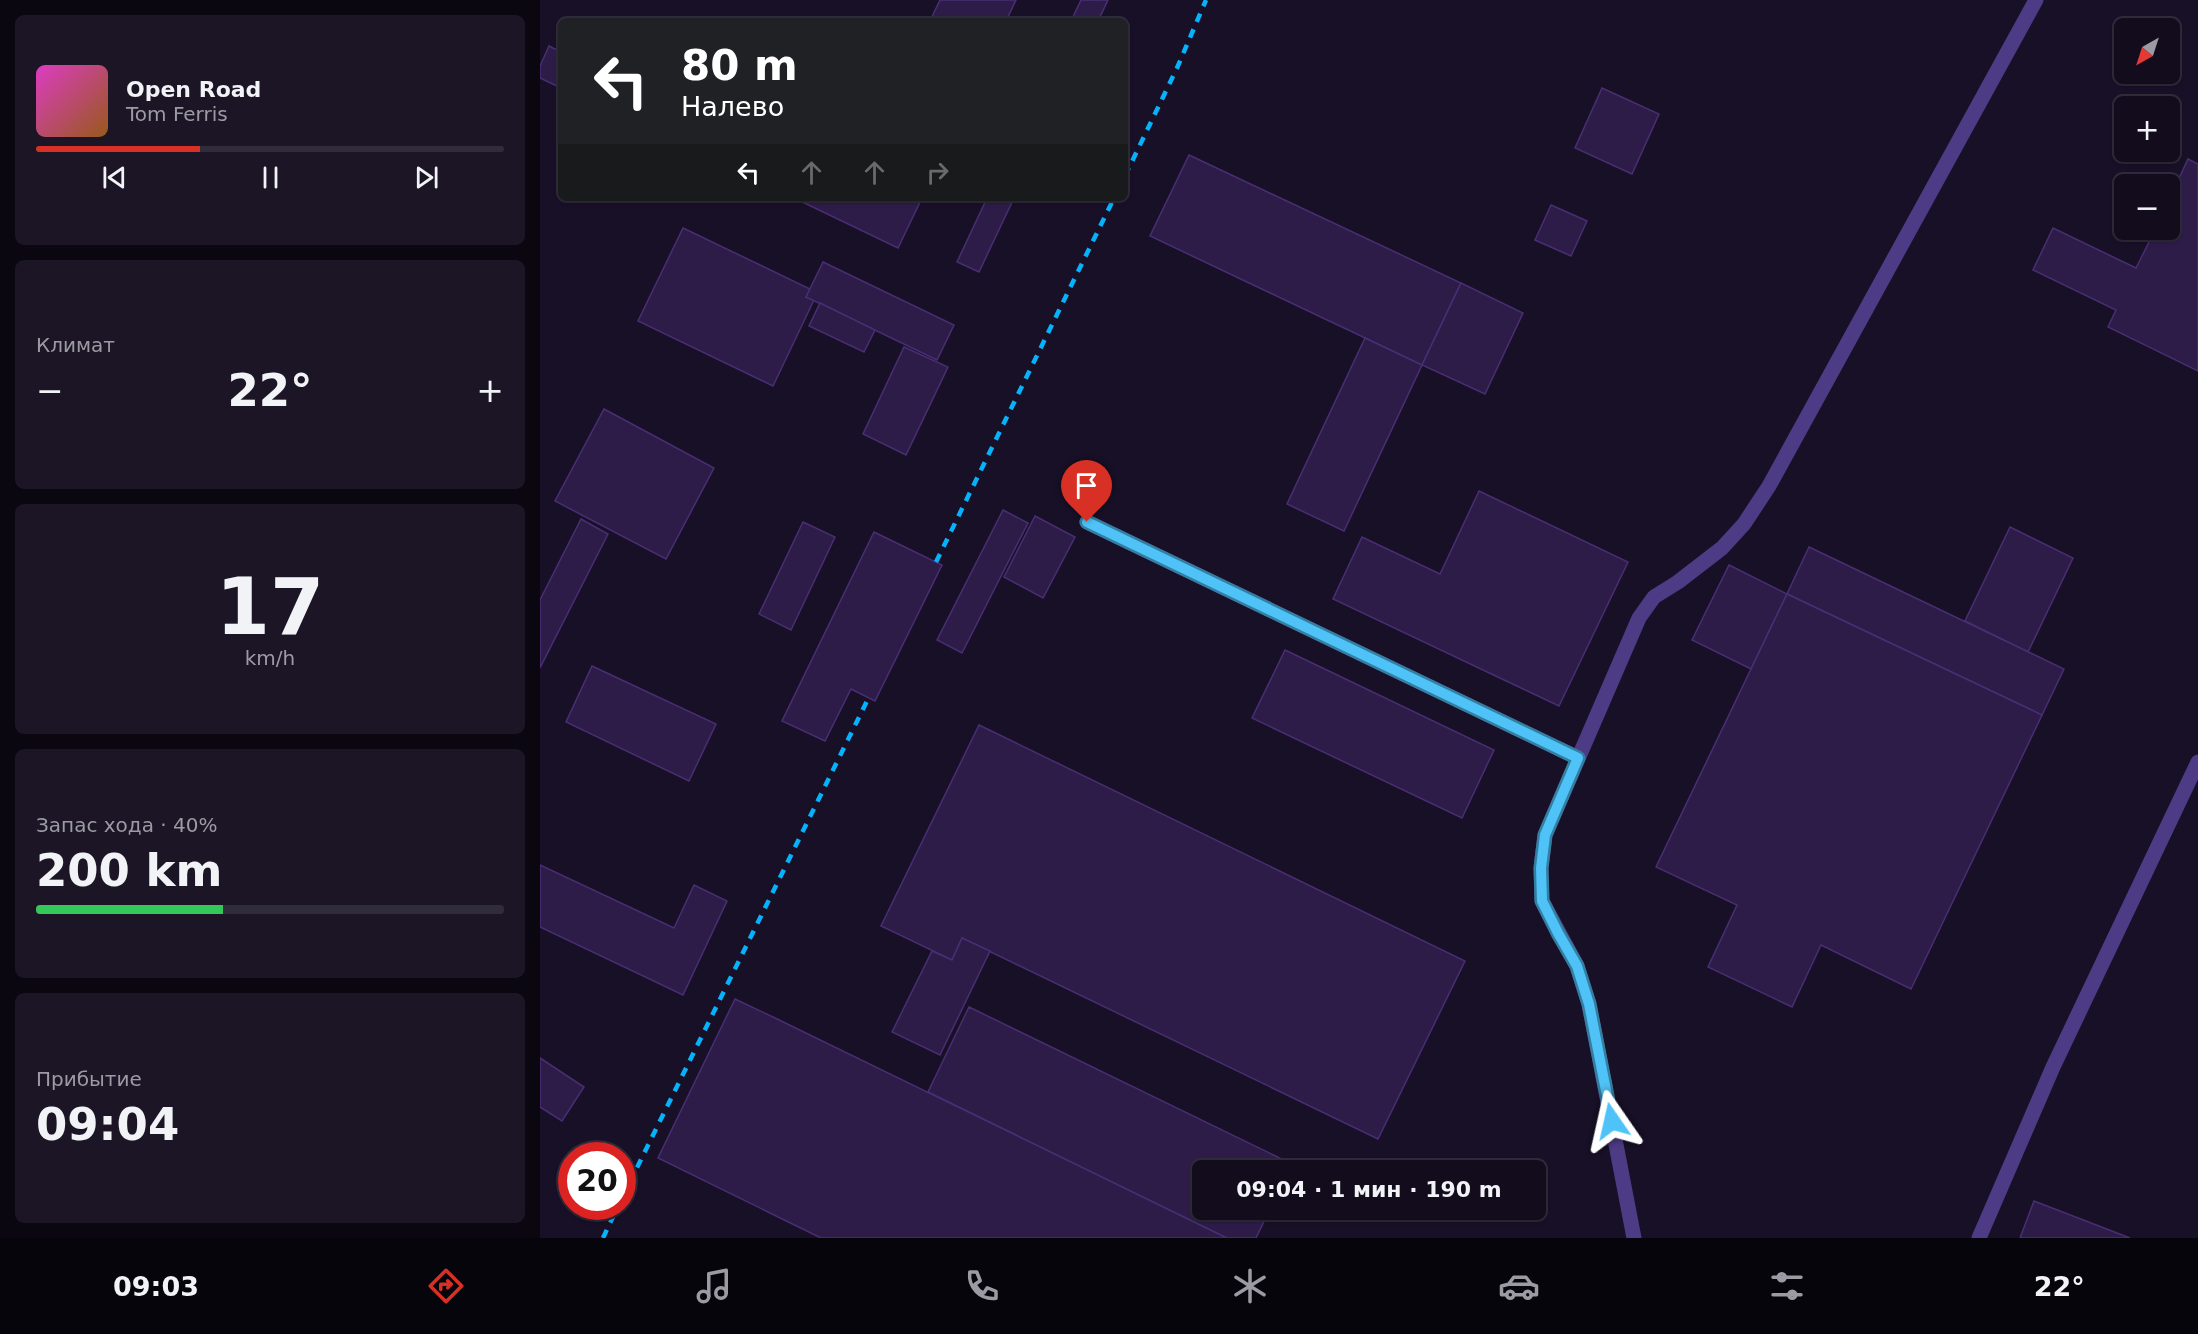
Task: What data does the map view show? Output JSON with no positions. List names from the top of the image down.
{
  "north": "bottom left",
  "page": {
    "map_buttons": ["+", "−"],
    "turn": ["80 m", "Налево"],
    "song": ["Open Road", "Tom Ferris"],
    "tile": [
      "Климат",
      ["17", "km/h"],
      ["Запас хода · 40%", "200 km"],
      ["Прибытие", "09:04"]
    ],
    "heat": ["−", "22°", "+"],
    "limit": "20",
    "trip": "09:04 · 1 мин · 190 m",
    "tabs": ["09:03", "22°"]
  }
}
